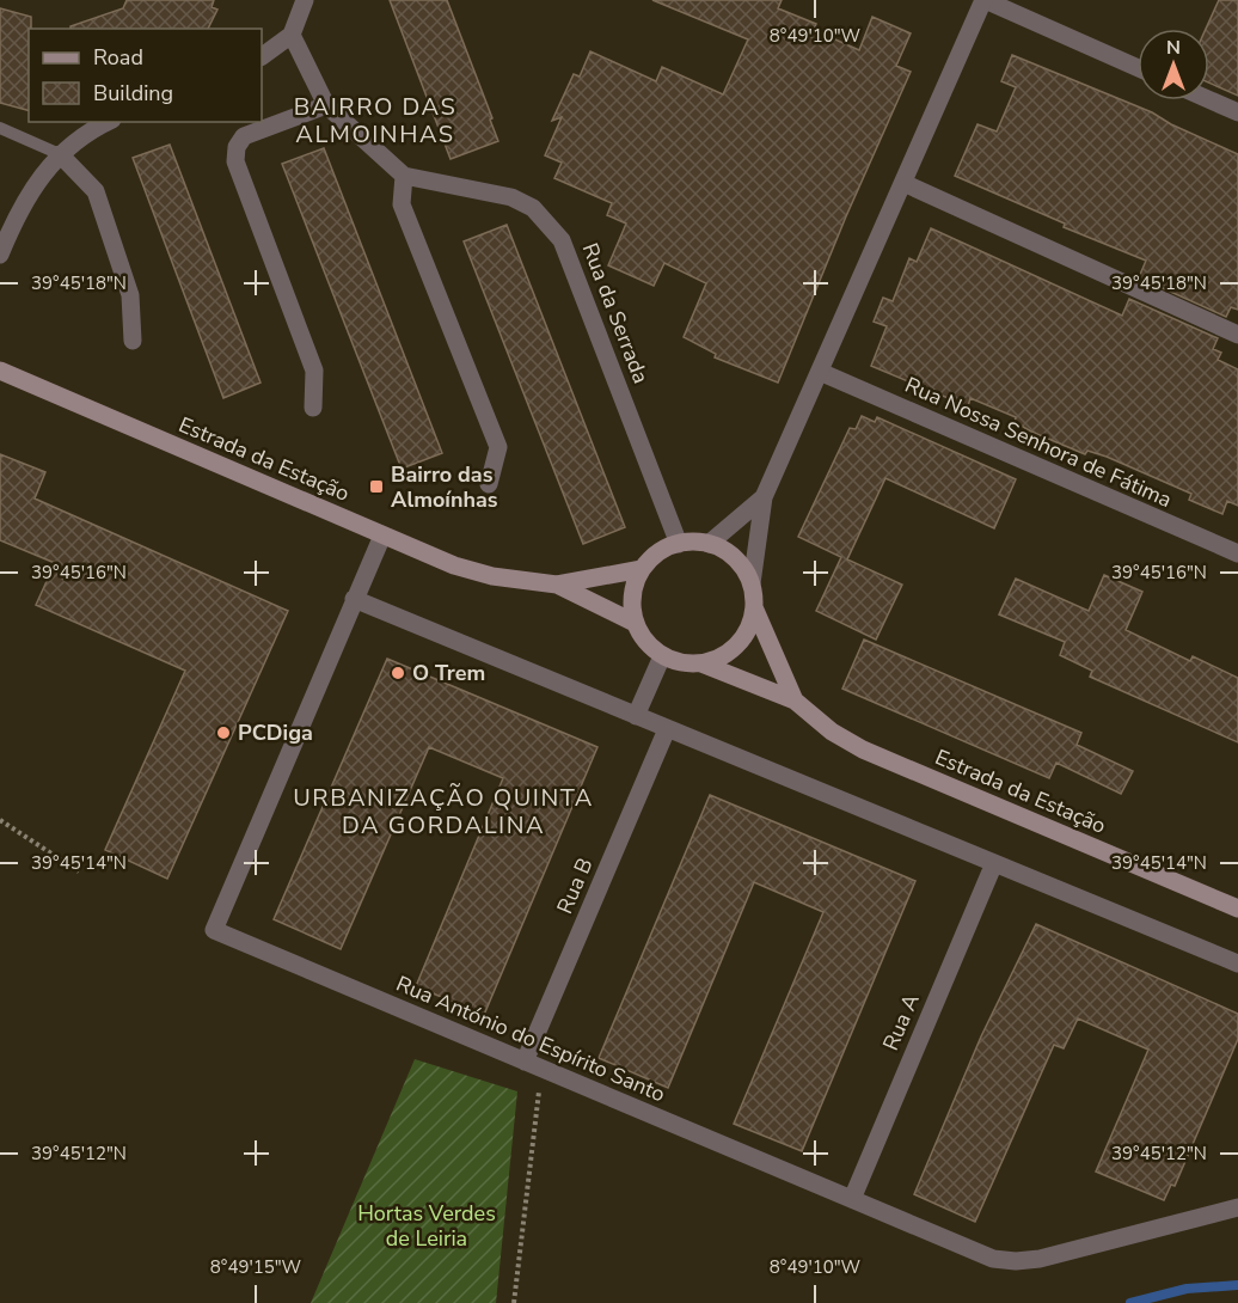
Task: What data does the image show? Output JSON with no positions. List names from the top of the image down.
{
  "streets": {
    "main road": ["Estrada da Estação"],
    "street": [
      "Rua da Serrada",
      "Rua Nossa Senhora de Fátima",
      "Rua B",
      "Rua A",
      "Rua António do Espírito Santo"
    ]
  },
  "crossings": [
    ["Rua da Serrada", "Estrada da Estação"],
    ["Estrada da Estação", "Rua António do Espírito Santo"],
    ["Rua B", "Rua António do Espírito Santo"],
    ["Rua A", "Rua António do Espírito Santo"]
  ],
  "districts": ["BAIRRO DAS ALMOINHAS", "URBANIZAÇÃO QUINTA DA GORDALINA"],
  "parks": ["Hortas Verdes de Leiria"],
  "places": {
    "transit": ["Bairro das Almoínhas"],
    "other": ["O Trem", "PCDiga"]
  },
  "legend": ["Road", "Building"],
  "north": "top",
  "coordinates": [
    "8°49'10\"W",
    "39°45'18\"N",
    "39°45'16\"N",
    "39°45'14\"N",
    "39°45'12\"N",
    "8°49'15\"W"
  ]
}
